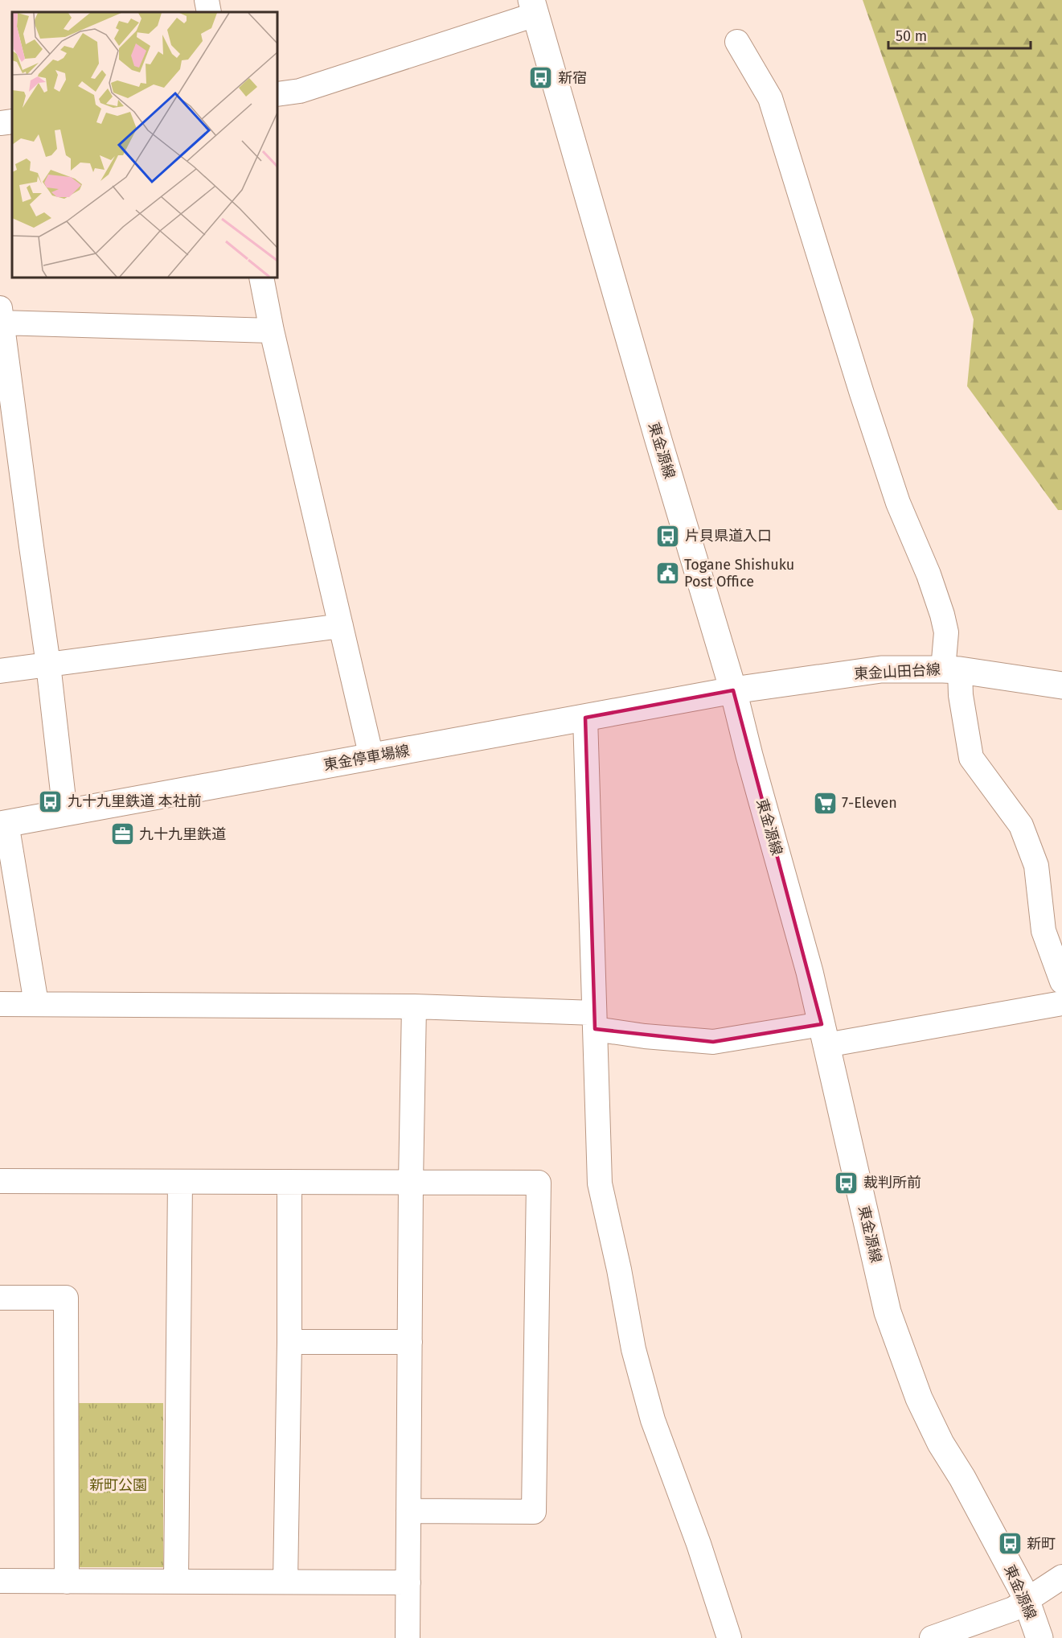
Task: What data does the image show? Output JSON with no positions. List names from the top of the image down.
{
  "streets": {
    "main road": ["東金源線", "東金山田台線", "東金停車場線"]
  },
  "crossings": [
    ["東金源線", "東金山田台線"],
    ["東金源線", "東金停車場線"],
    ["東金山田台線", "東金停車場線"]
  ],
  "parks": ["新町公園"],
  "places": {
    "bus stop": [
      "新宿",
      "片貝県道入口",
      "九十九里鉄道 本社前",
      "裁判所前",
      "新町"
    ],
    "public building": ["Togane Shishuku Post Office"],
    "supermarket": ["7-Eleven"],
    "office": ["九十九里鉄道"]
  },
  "scale_bar": "50 m"
}
